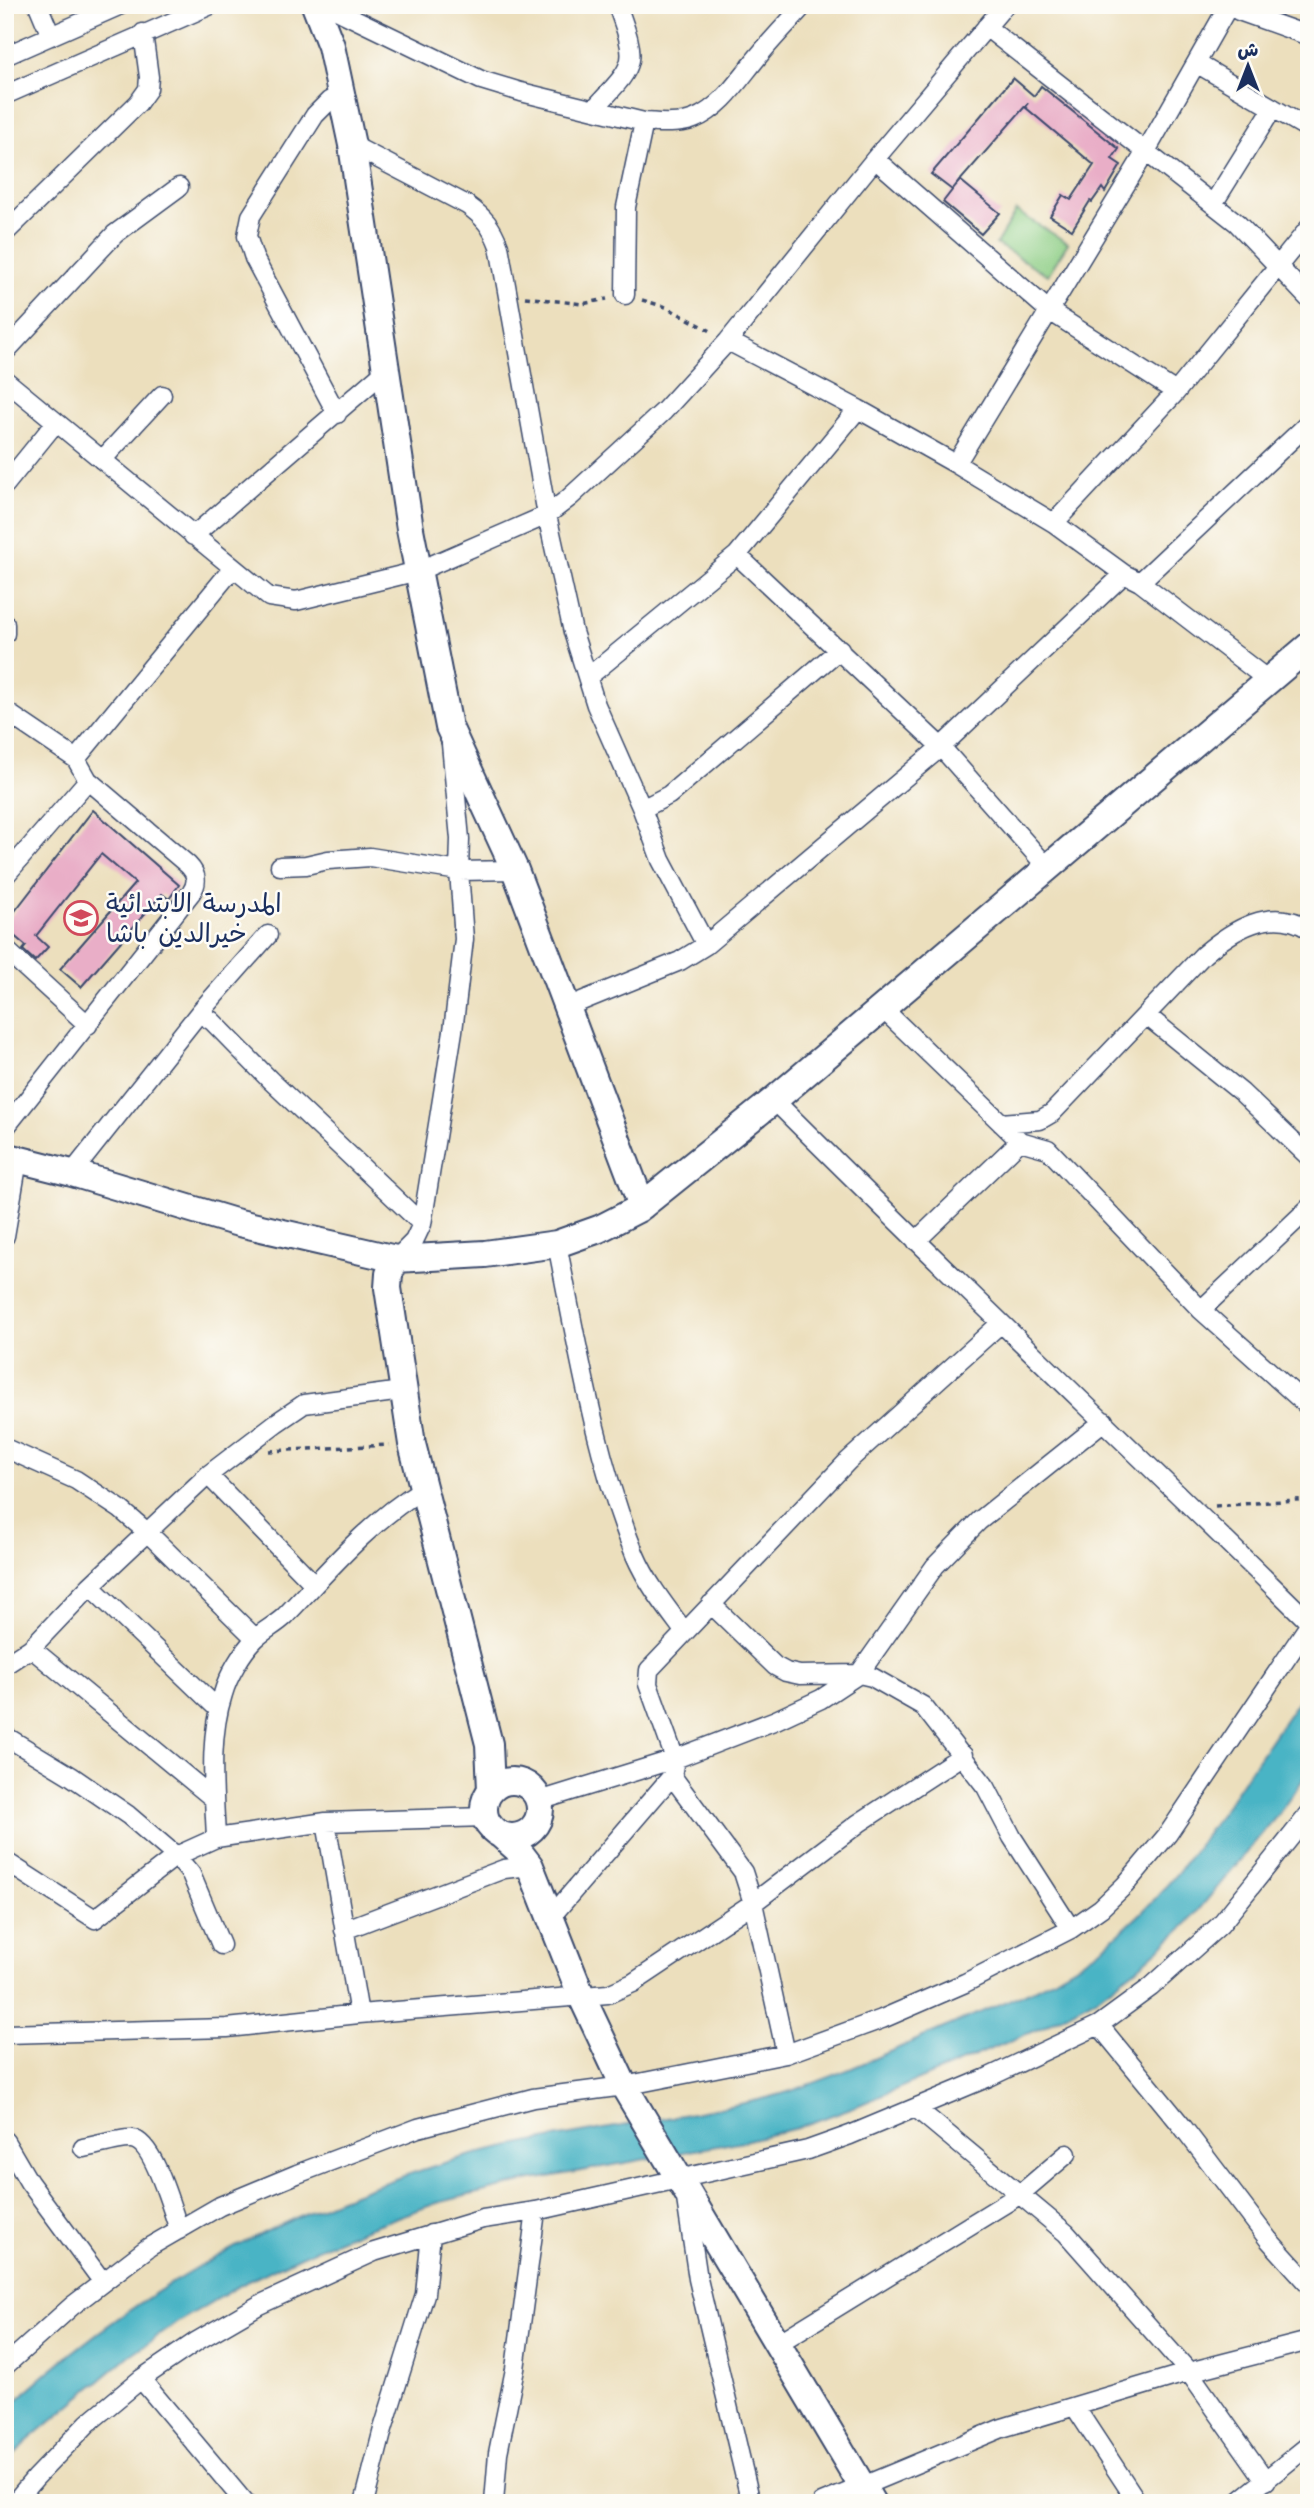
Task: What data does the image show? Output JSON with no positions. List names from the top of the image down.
{
  "places": {
    "school or university": ["المدرسة الابتدائية خيرالدين باشا"]
  },
  "north": "top"
}
